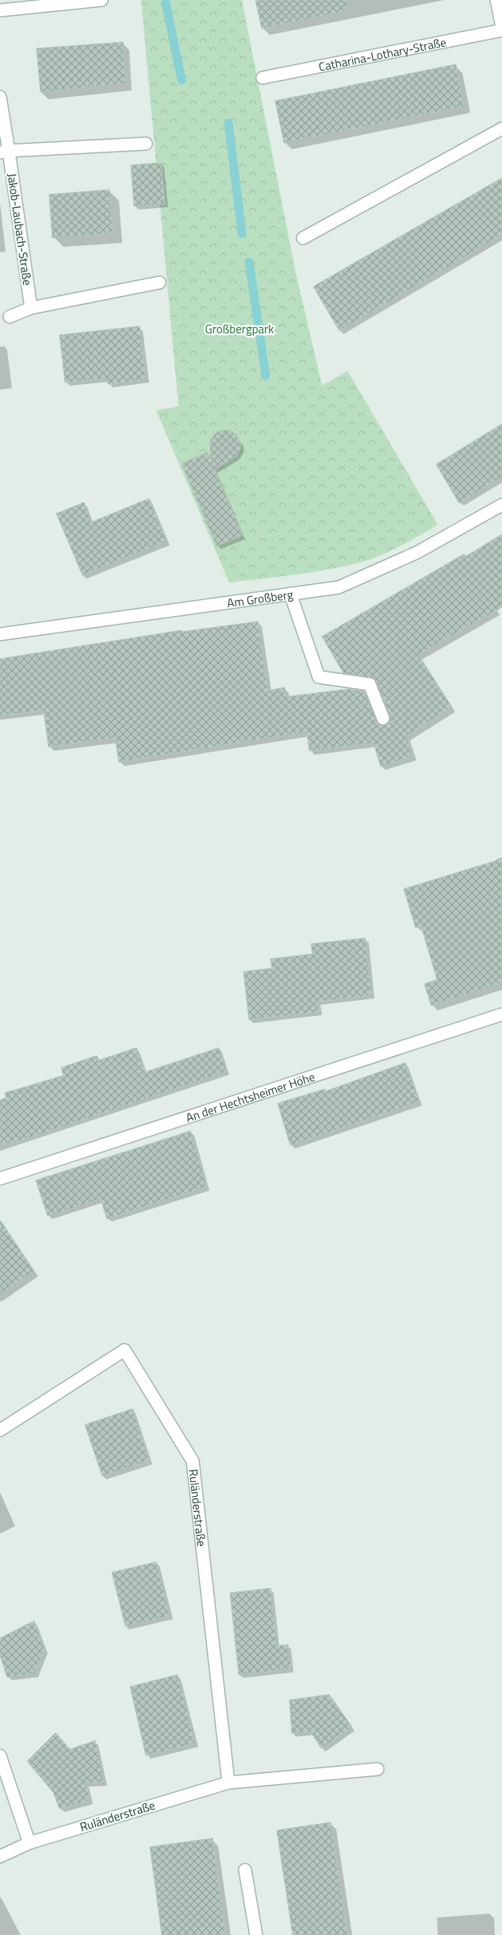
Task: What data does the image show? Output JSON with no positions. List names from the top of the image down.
{
  "streets": {
    "street": [
      "Catharina-Lothary-Straße",
      "Jakob-Laubach-Straße",
      "Am Großberg",
      "An der Hechtsheimer Höhe",
      "Ruländerstraße"
    ]
  },
  "parks": ["Großbergpark"]
}
